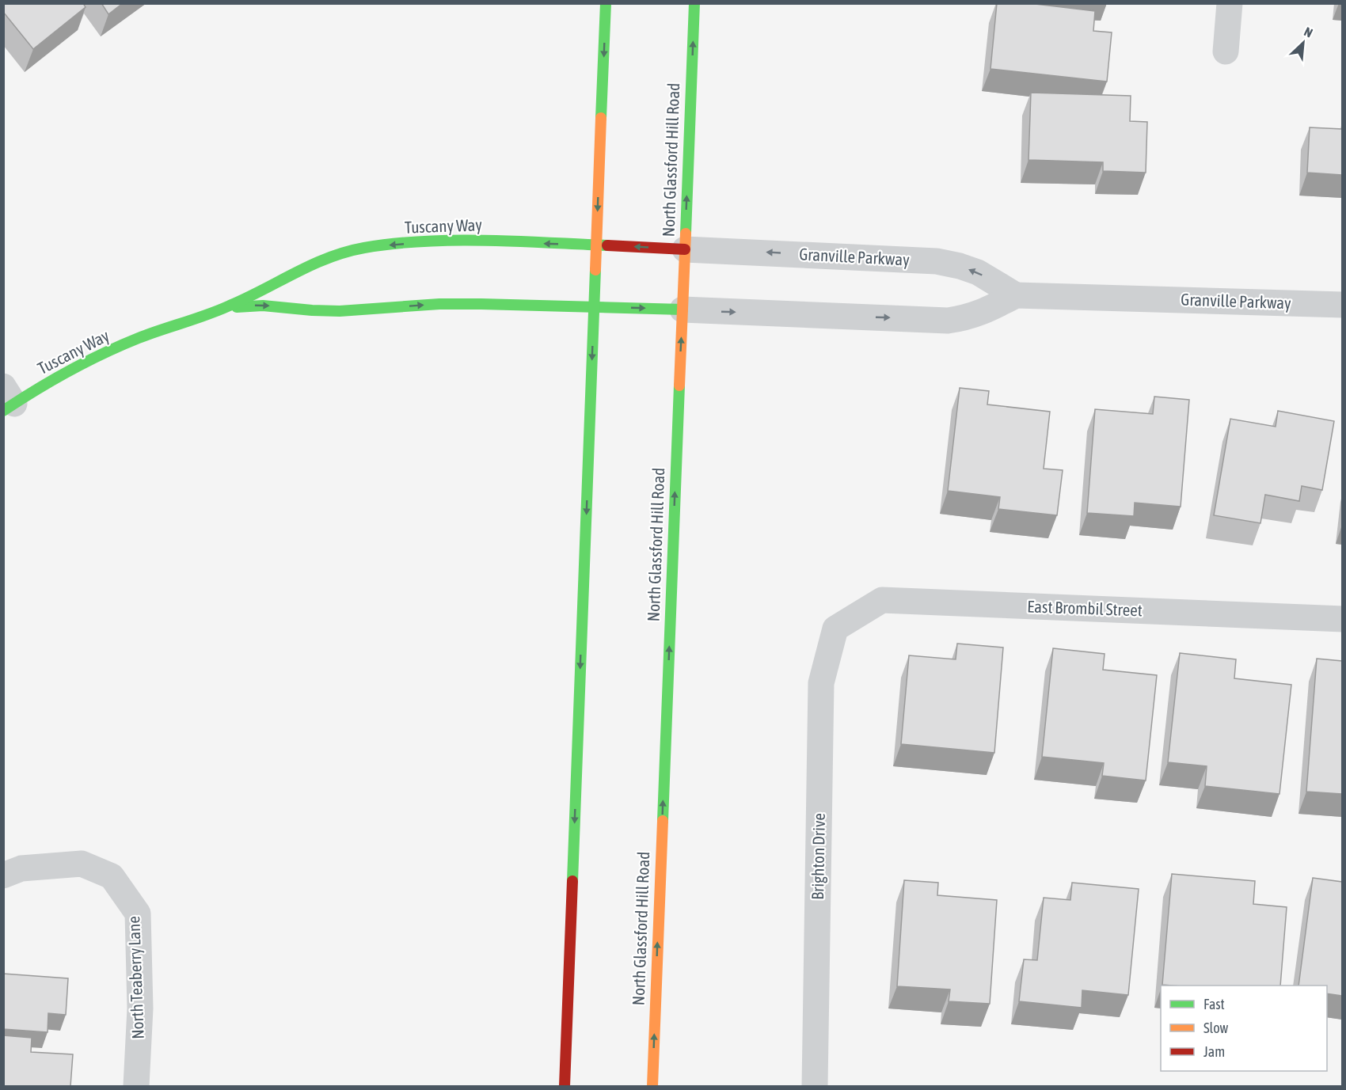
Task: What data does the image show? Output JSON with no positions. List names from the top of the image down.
{
  "streets": {
    "main road": ["North Glassford Hill Road", "Tuscany Way"],
    "street": [
      "Granville Parkway",
      "East Brombil Street",
      "Brighton Drive",
      "North Teaberry Lane"
    ]
  },
  "crossings": [
    ["North Glassford Hill Road", "Tuscany Way"],
    ["North Glassford Hill Road", "Granville Parkway"],
    ["Tuscany Way", "Granville Parkway"],
    ["East Brombil Street", "Brighton Drive"]
  ],
  "legend": ["Fast", "Slow", "Jam"],
  "north": "top right"
}
